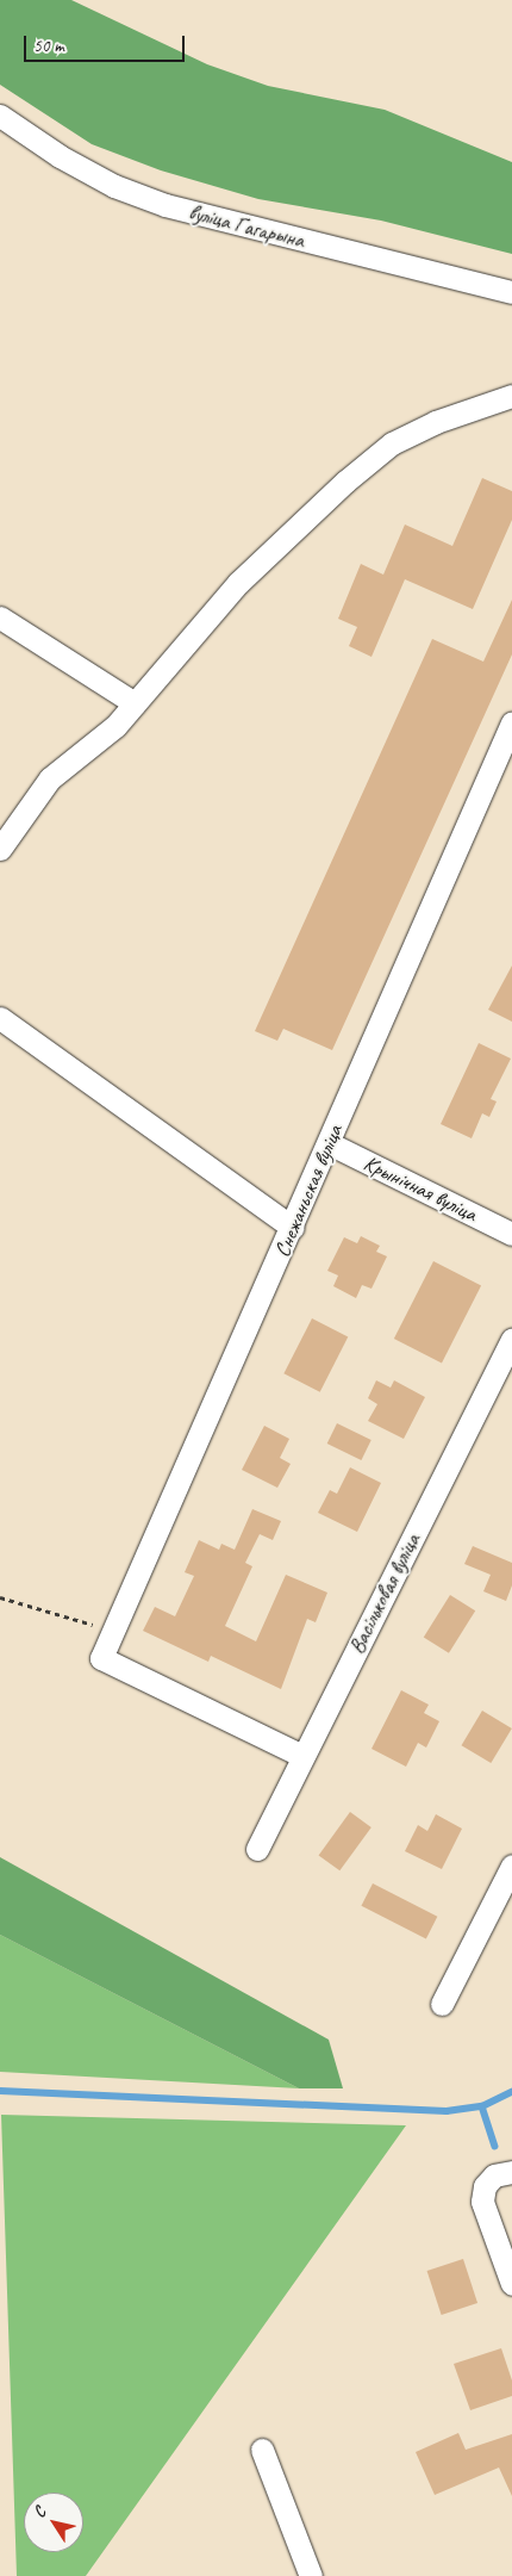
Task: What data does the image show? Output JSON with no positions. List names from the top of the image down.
{
  "streets": {
    "street": [
      "вуліца Гагарына",
      "Крынічная вуліца",
      "Снежаньская вуліца",
      "Васільковая вуліца"
    ]
  },
  "crossings": [
    ["Крынічная вуліца", "Снежаньская вуліца"],
    ["Снежаньская вуліца", "Васільковая вуліца"]
  ],
  "scale_bar": "50 m",
  "north": "top left"
}
